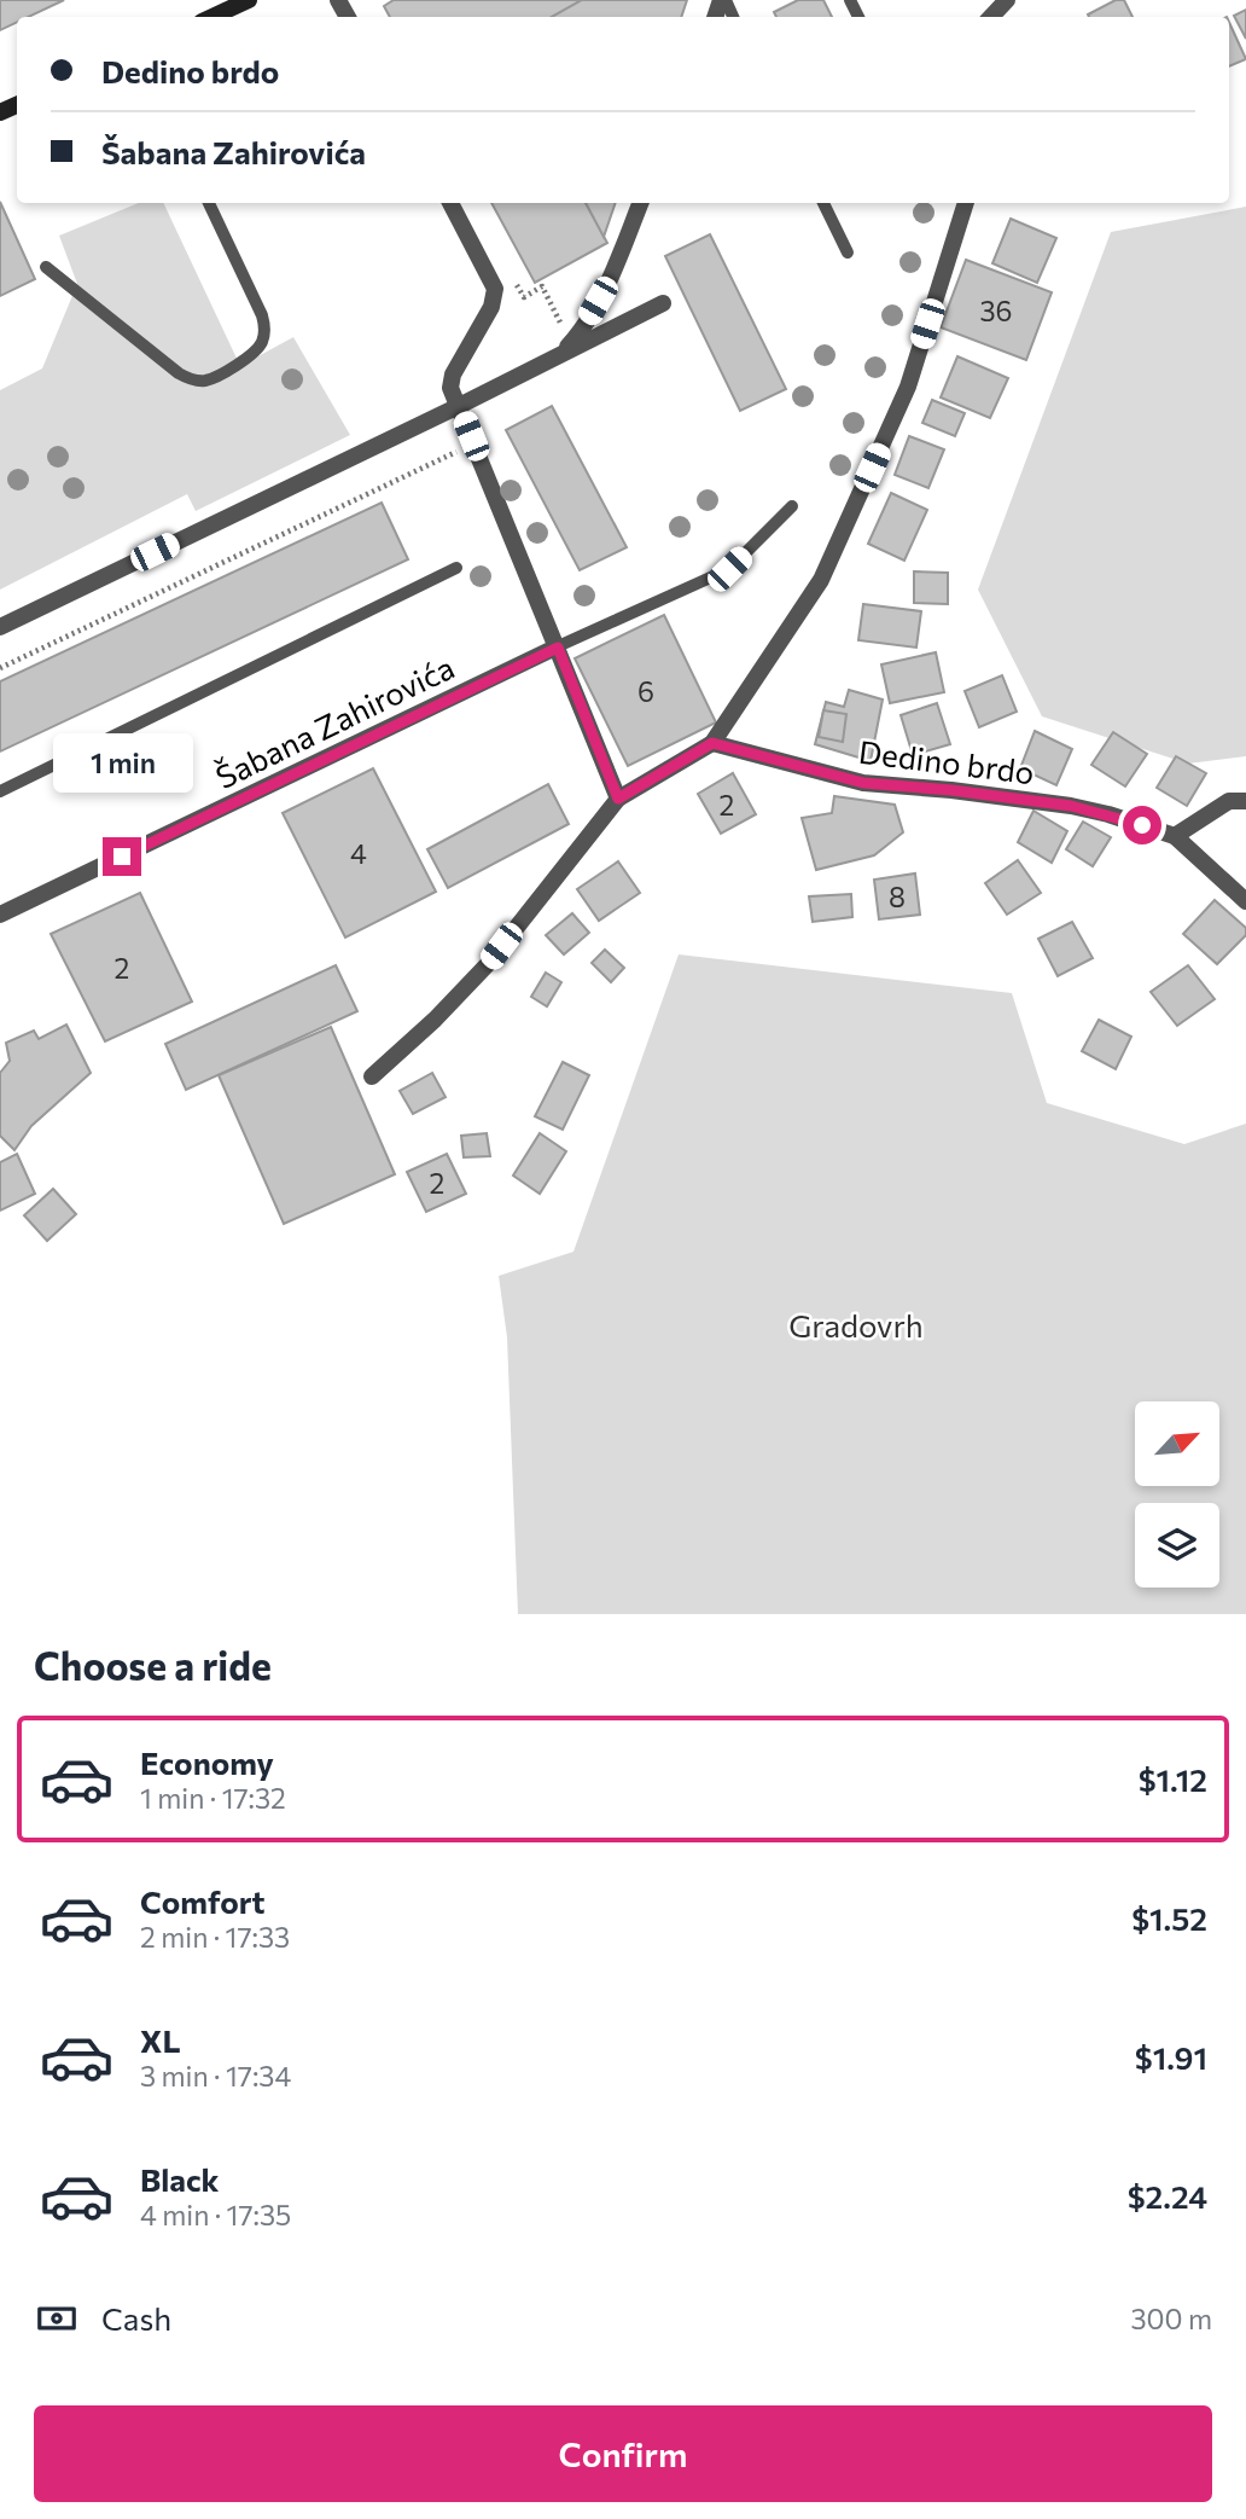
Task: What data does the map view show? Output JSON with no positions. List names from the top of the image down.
{
  "streets": {
    "street": ["Šabana Zahirovića", "Dedino brdo"]
  },
  "parks": ["Gradovrh"],
  "house_numbers": [
    "36",
    "6",
    "2",
    "4",
    "8",
    "2",
    "2"
  ],
  "north": "top right",
  "page": {
    "banner": ["Dedino brdo", "Šabana Zahirovića"],
    "bubble": "1 min",
    "heading": "Choose a ride",
    "list": [
      {
        "name": "Economy",
        "note": "1 min · 17:32",
        "value": "$1.12"
      },
      {
        "name": "Comfort",
        "note": "2 min · 17:33",
        "value": "$1.52"
      },
      {
        "name": "XL",
        "note": "3 min · 17:34",
        "value": "$1.91"
      },
      {
        "name": "Black",
        "note": "4 min · 17:35",
        "value": "$2.24"
      }
    ],
    "pay": ["Cash", "300 m"],
    "buttons": "Confirm"
  }
}
